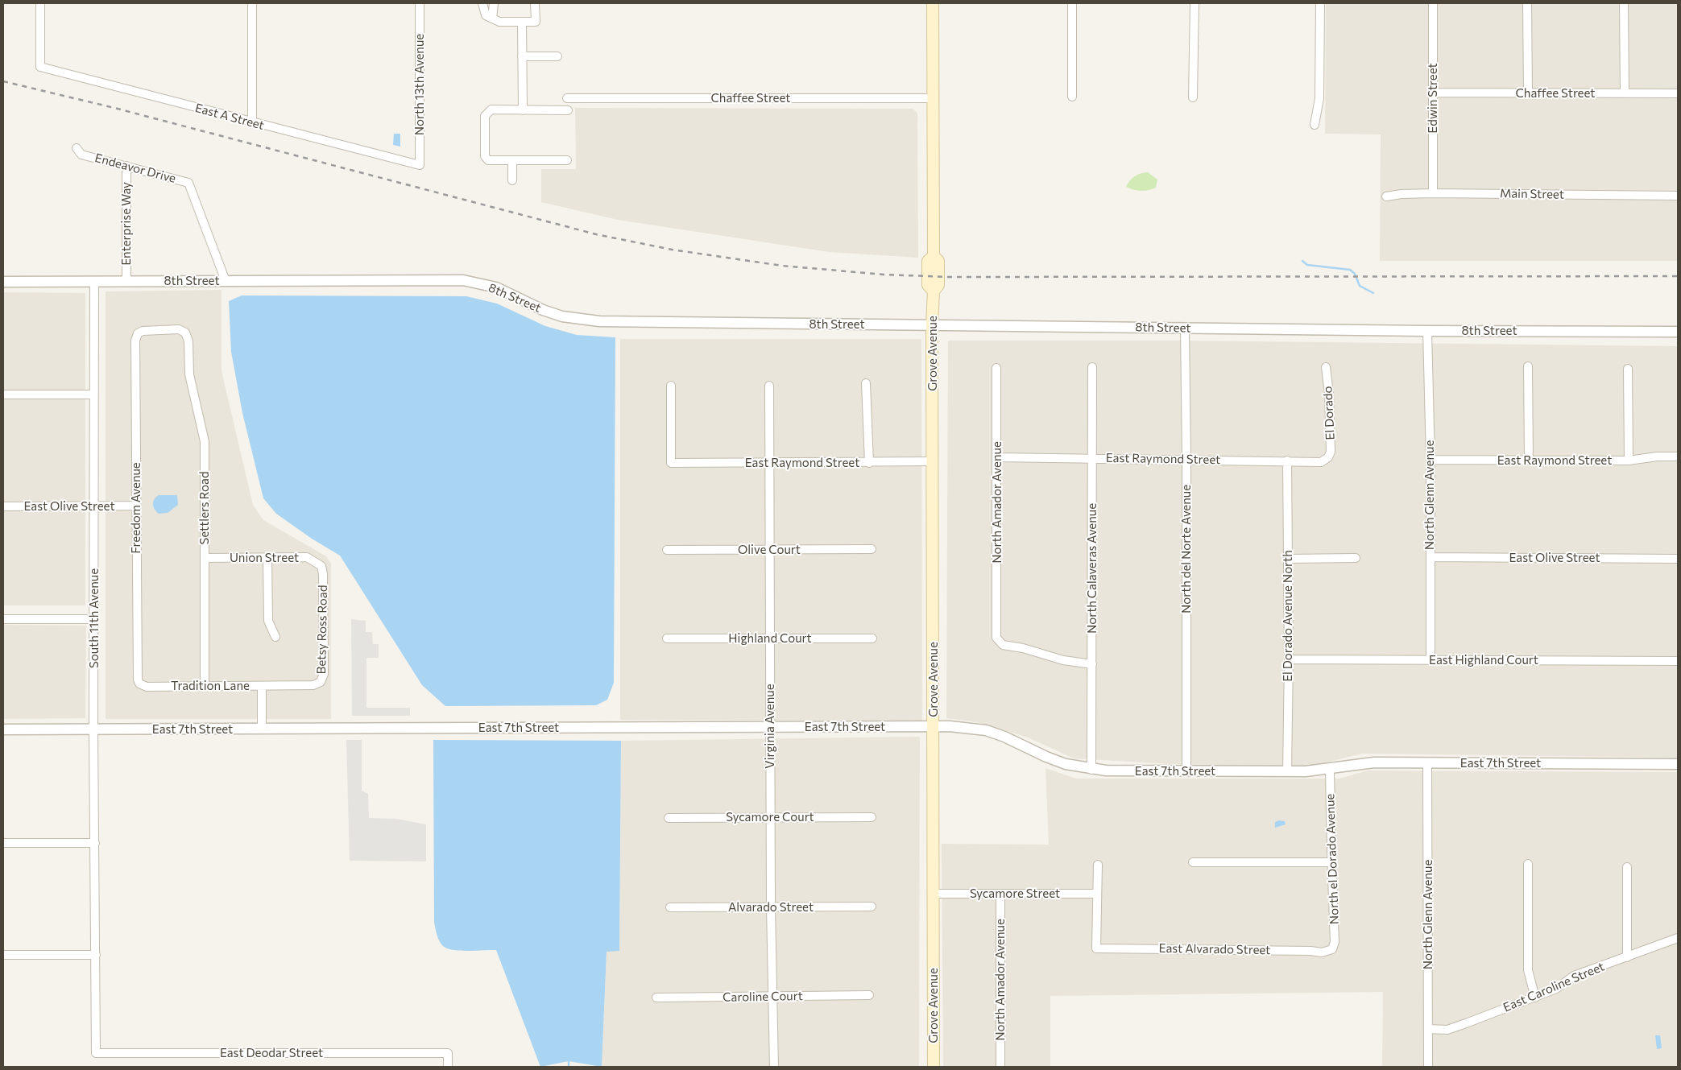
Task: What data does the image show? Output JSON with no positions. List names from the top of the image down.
{
  "streets": {
    "main road": ["Grove Avenue"],
    "street": [
      "North 13th Avenue",
      "Chaffee Street",
      "Edwin Street",
      "East A Street",
      "Endeavor Drive",
      "Main Street",
      "Enterprise Way",
      "8th Street",
      "El Dorado",
      "East Raymond Street",
      "North Glenn Avenue",
      "North Amador Avenue",
      "East Olive Street",
      "Freedom Avenue",
      "Settlers Road",
      "North del Norte Avenue",
      "Olive Court",
      "Union Street",
      "North Calaveras Avenue",
      "El Dorado Avenue North",
      "South 11th Avenue",
      "Betsy Ross Road",
      "Highland Court",
      "East Highland Court",
      "Tradition Lane",
      "Virginia Avenue",
      "East 7th Street",
      "Sycamore Court",
      "North el Dorado Avenue",
      "Sycamore Street",
      "Alvarado Street",
      "East Alvarado Street",
      "East Caroline Street",
      "Caroline Court",
      "East Deodar Street"
    ]
  },
  "crossings": [
    ["North 13th Avenue", "East A Street"],
    ["Chaffee Street", "Edwin Street"],
    ["Chaffee Street", "Grove Avenue"],
    ["Edwin Street", "Main Street"],
    ["Endeavor Drive", "Enterprise Way"],
    ["Endeavor Drive", "8th Street"],
    ["Enterprise Way", "8th Street"],
    ["8th Street", "Grove Avenue"],
    ["8th Street", "North Glenn Avenue"],
    ["8th Street", "North del Norte Avenue"],
    ["8th Street", "South 11th Avenue"],
    ["Grove Avenue", "East Raymond Street"],
    ["Grove Avenue", "East 7th Street"],
    ["Grove Avenue", "Sycamore Street"],
    ["El Dorado", "East Raymond Street"],
    ["East Raymond Street", "North Glenn Avenue"],
    ["East Raymond Street", "North Amador Avenue"],
    ["East Raymond Street", "North del Norte Avenue"],
    ["East Raymond Street", "North Calaveras Avenue"],
    ["East Raymond Street", "El Dorado Avenue North"],
    ["East Raymond Street", "Virginia Avenue"],
    ["North Glenn Avenue", "East Olive Street"],
    ["North Glenn Avenue", "East Highland Court"],
    ["North Glenn Avenue", "East 7th Street"],
    ["North Glenn Avenue", "East Caroline Street"],
    ["North Amador Avenue", "North Calaveras Avenue"],
    ["North Amador Avenue", "Sycamore Street"],
    ["East Olive Street", "Freedom Avenue"],
    ["East Olive Street", "South 11th Avenue"],
    ["Freedom Avenue", "Settlers Road"],
    ["Freedom Avenue", "Tradition Lane"],
    ["Settlers Road", "Union Street"],
    ["Settlers Road", "Tradition Lane"],
    ["North del Norte Avenue", "East 7th Street"],
    ["Olive Court", "Virginia Avenue"],
    ["Union Street", "Betsy Ross Road"],
    ["North Calaveras Avenue", "East 7th Street"],
    ["El Dorado Avenue North", "East Highland Court"],
    ["El Dorado Avenue North", "East 7th Street"],
    ["South 11th Avenue", "East 7th Street"],
    ["South 11th Avenue", "East Deodar Street"],
    ["Betsy Ross Road", "Tradition Lane"],
    ["Highland Court", "Virginia Avenue"],
    ["Tradition Lane", "East 7th Street"],
    ["Virginia Avenue", "East 7th Street"],
    ["Virginia Avenue", "Sycamore Court"],
    ["Virginia Avenue", "Alvarado Street"],
    ["Virginia Avenue", "Caroline Court"],
    ["East 7th Street", "North el Dorado Avenue"],
    ["North el Dorado Avenue", "East Alvarado Street"],
    ["Sycamore Street", "East Alvarado Street"]
  ]
}
